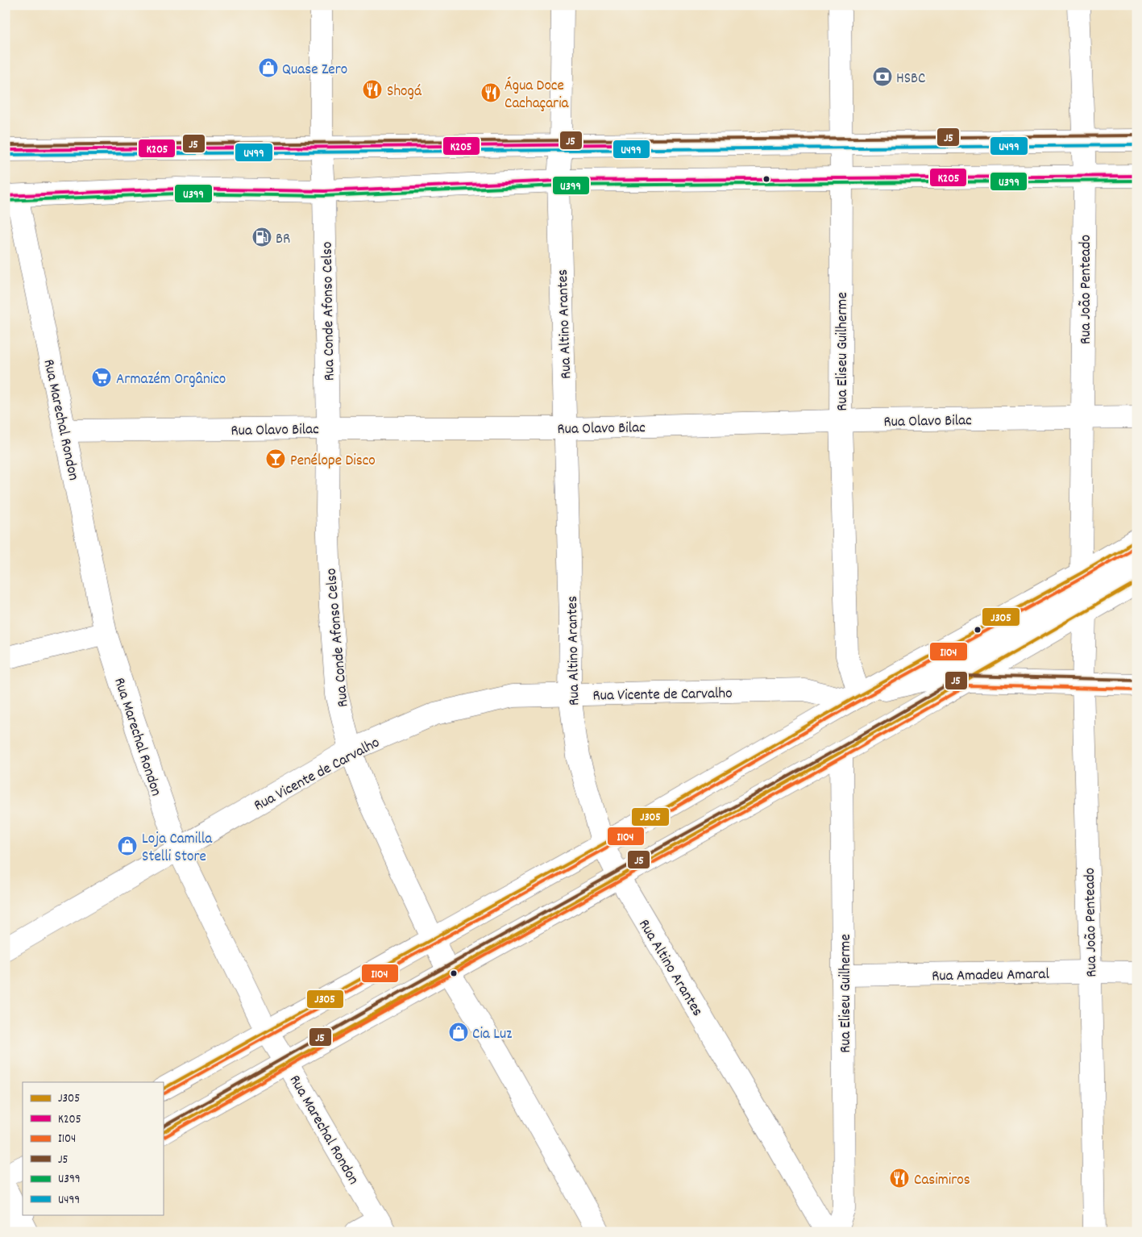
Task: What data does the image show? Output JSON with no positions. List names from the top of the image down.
{
  "streets": {
    "street": [
      "Rua João Penteado",
      "Rua Conde Afonso Celso",
      "Rua Altino Arantes",
      "Rua Eliseu Guilherme",
      "Rua Marechal Rondon",
      "Rua Olavo Bilac",
      "Rua Vicente de Carvalho",
      "Rua Amadeu Amaral"
    ]
  },
  "crossings": [
    ["Rua João Penteado", "Rua Olavo Bilac"],
    ["Rua João Penteado", "Rua Amadeu Amaral"],
    ["Rua Conde Afonso Celso", "Rua Olavo Bilac"],
    ["Rua Conde Afonso Celso", "Rua Vicente de Carvalho"],
    ["Rua Altino Arantes", "Rua Olavo Bilac"],
    ["Rua Altino Arantes", "Rua Vicente de Carvalho"],
    ["Rua Eliseu Guilherme", "Rua Olavo Bilac"],
    ["Rua Eliseu Guilherme", "Rua Vicente de Carvalho"],
    ["Rua Eliseu Guilherme", "Rua Amadeu Amaral"],
    ["Rua Marechal Rondon", "Rua Olavo Bilac"],
    ["Rua Marechal Rondon", "Rua Vicente de Carvalho"]
  ],
  "places": {
    "shop": ["Quase Zero", "Loja Camilla Stelli Store", "Cia Luz"],
    "bank": ["HSBC"],
    "restaurant": ["Shogá", "Água Doce Cachaçaria", "Casimiros"],
    "fuel station": ["BR"],
    "supermarket": ["Armazém Orgânico"],
    "bar": ["Penélope Disco"]
  },
  "lines": [
    "transit line J5",
    "transit line K205",
    "transit line U499",
    "transit line U399",
    "transit line J305",
    "transit line I104"
  ],
  "legend": [
    "J305",
    "K205",
    "I104",
    "J5",
    "U399",
    "U499"
  ]
}
